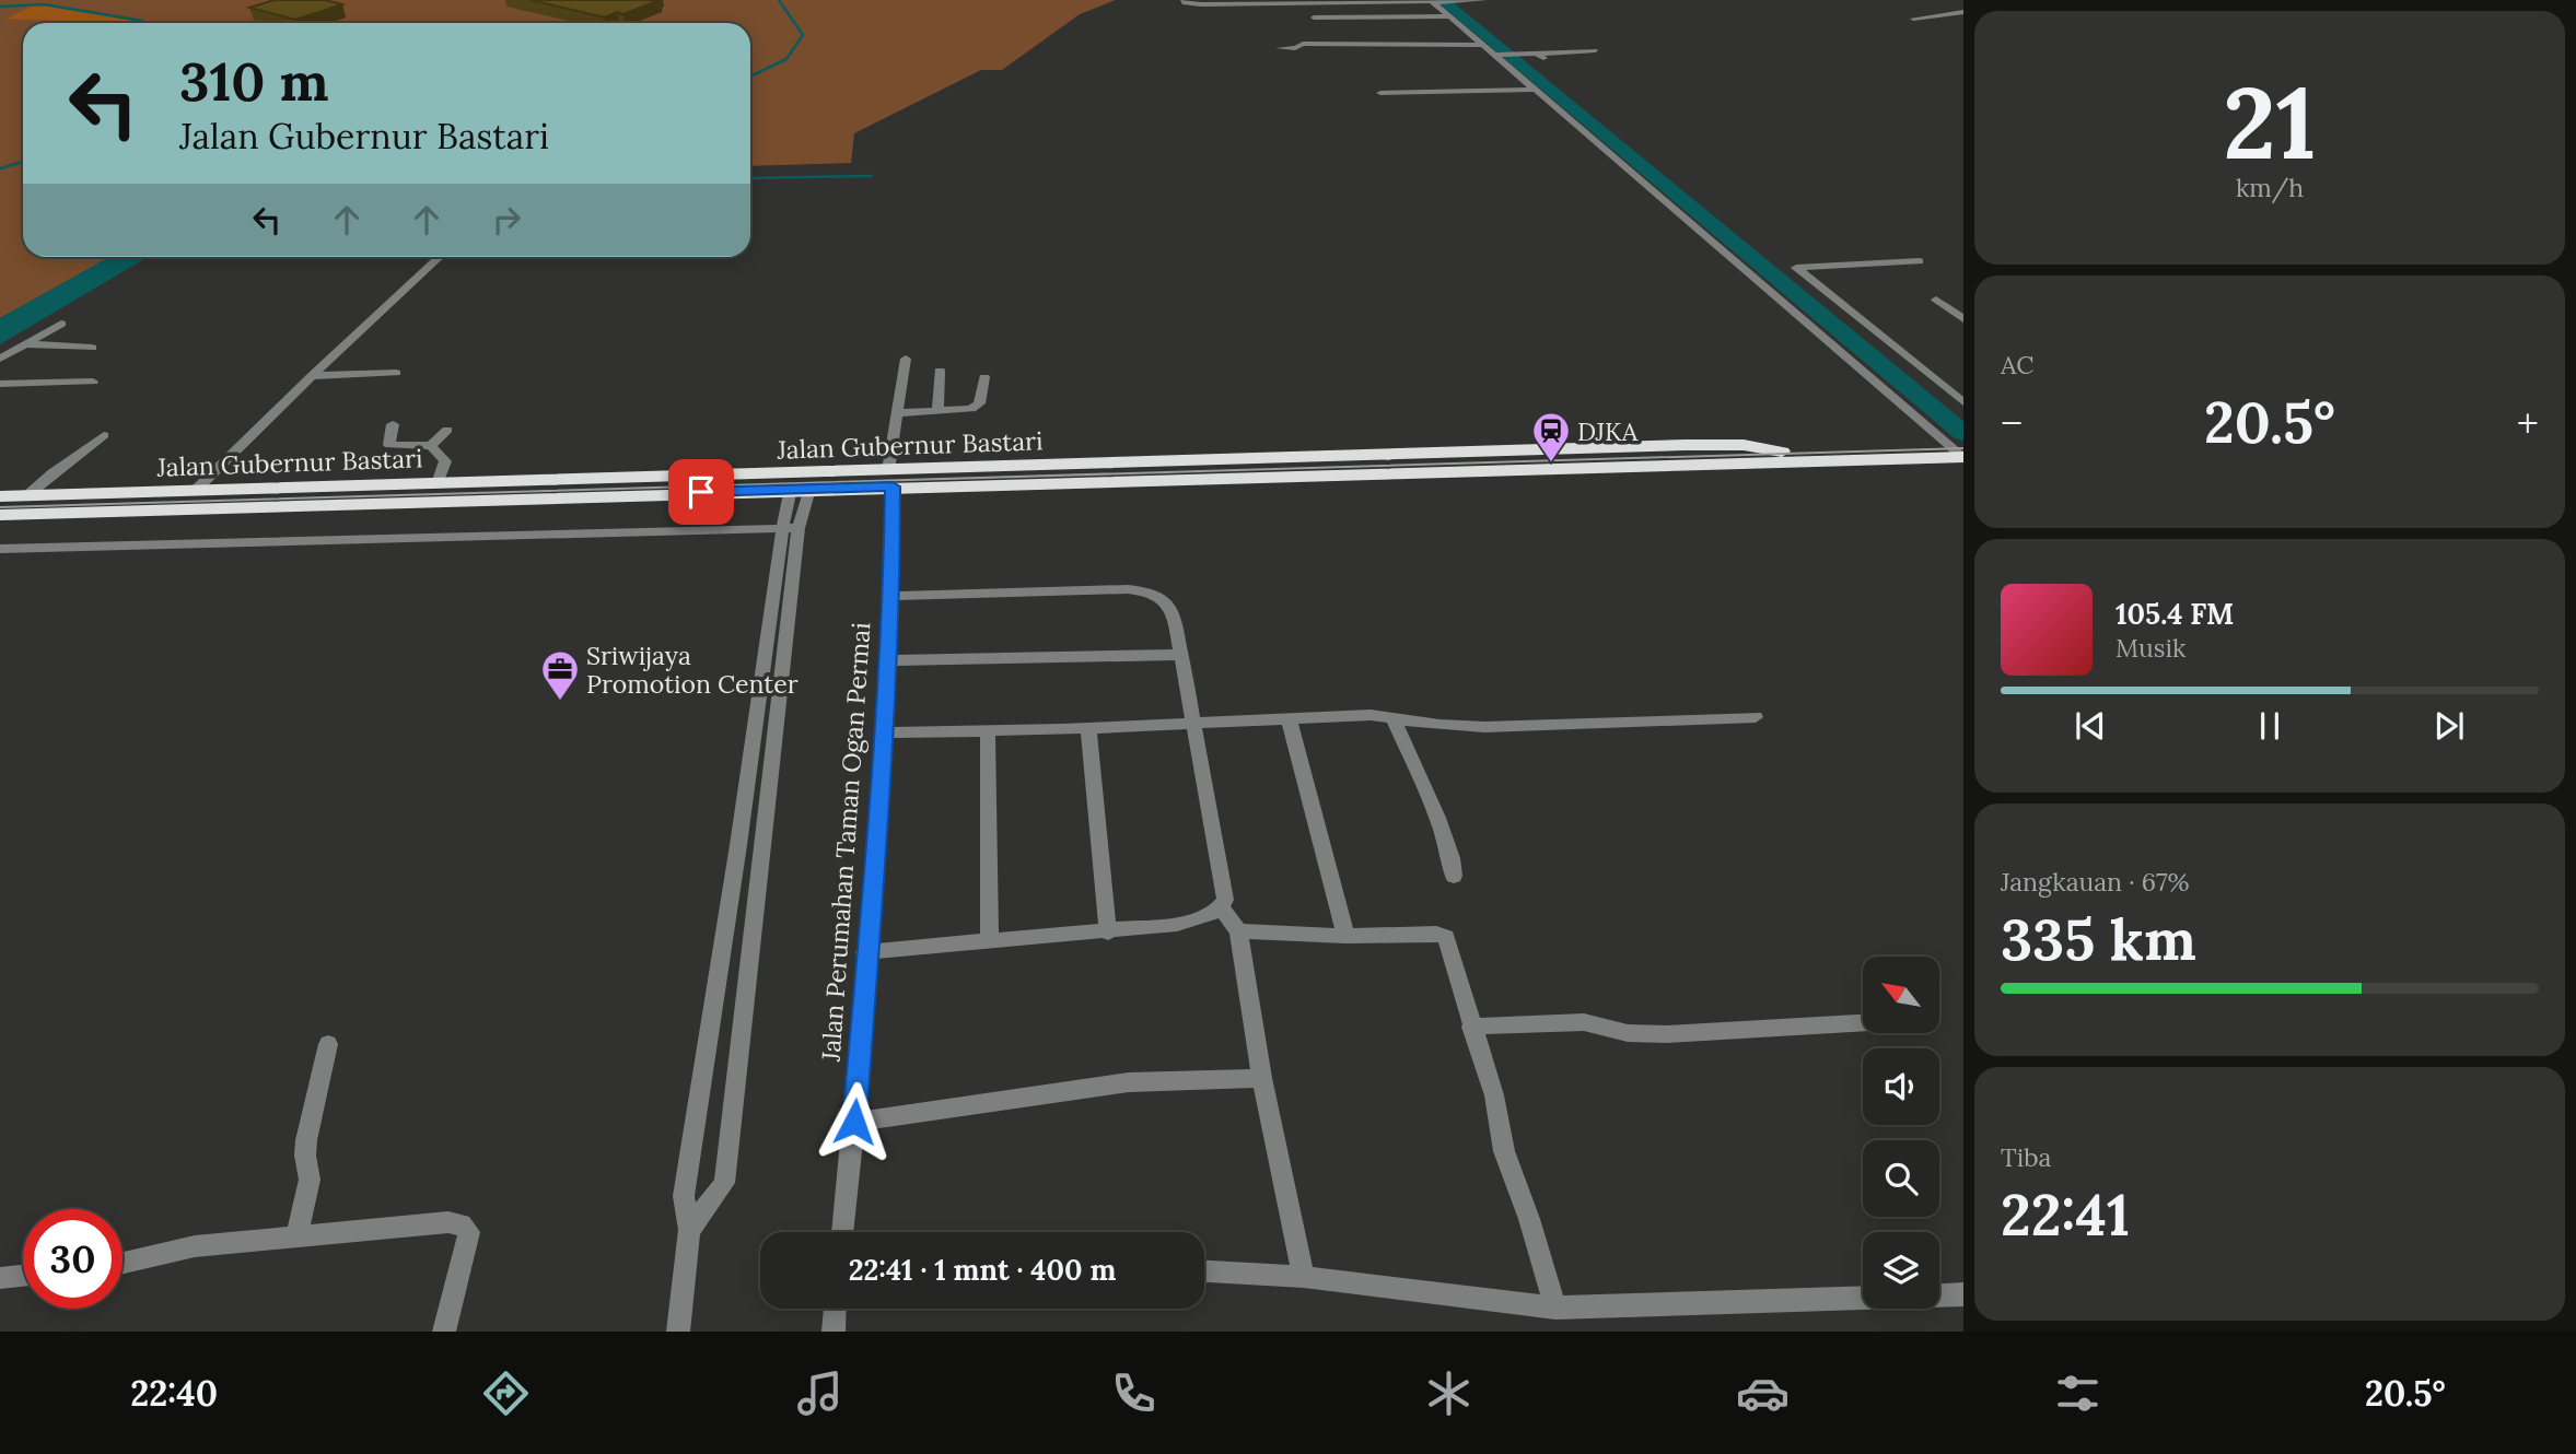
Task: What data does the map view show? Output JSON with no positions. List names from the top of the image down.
{
  "streets": {
    "highway": ["Jalan Gubernur Bastari"],
    "street": ["Jalan Perumahan Taman Ogan Permai"]
  },
  "crossings": [
    ["Jalan Gubernur Bastari", "Jalan Perumahan Taman Ogan Permai"]
  ],
  "places": {
    "station": ["DJKA"],
    "office": ["Sriwijaya Promotion Center"]
  },
  "north": "top left",
  "page": {
    "tile": [
      ["21", "km/h"],
      "AC",
      ["Jangkauan · 67%", "335 km"],
      ["Tiba", "22:41"]
    ],
    "turn": ["310 m", "Jalan Gubernur Bastari"],
    "heat": ["−", "20.5°", "+"],
    "song": ["105.4 FM", "Musik"],
    "limit": "30",
    "trip": "22:41 · 1 mnt · 400 m",
    "tabs": ["22:40", "20.5°"]
  }
}
